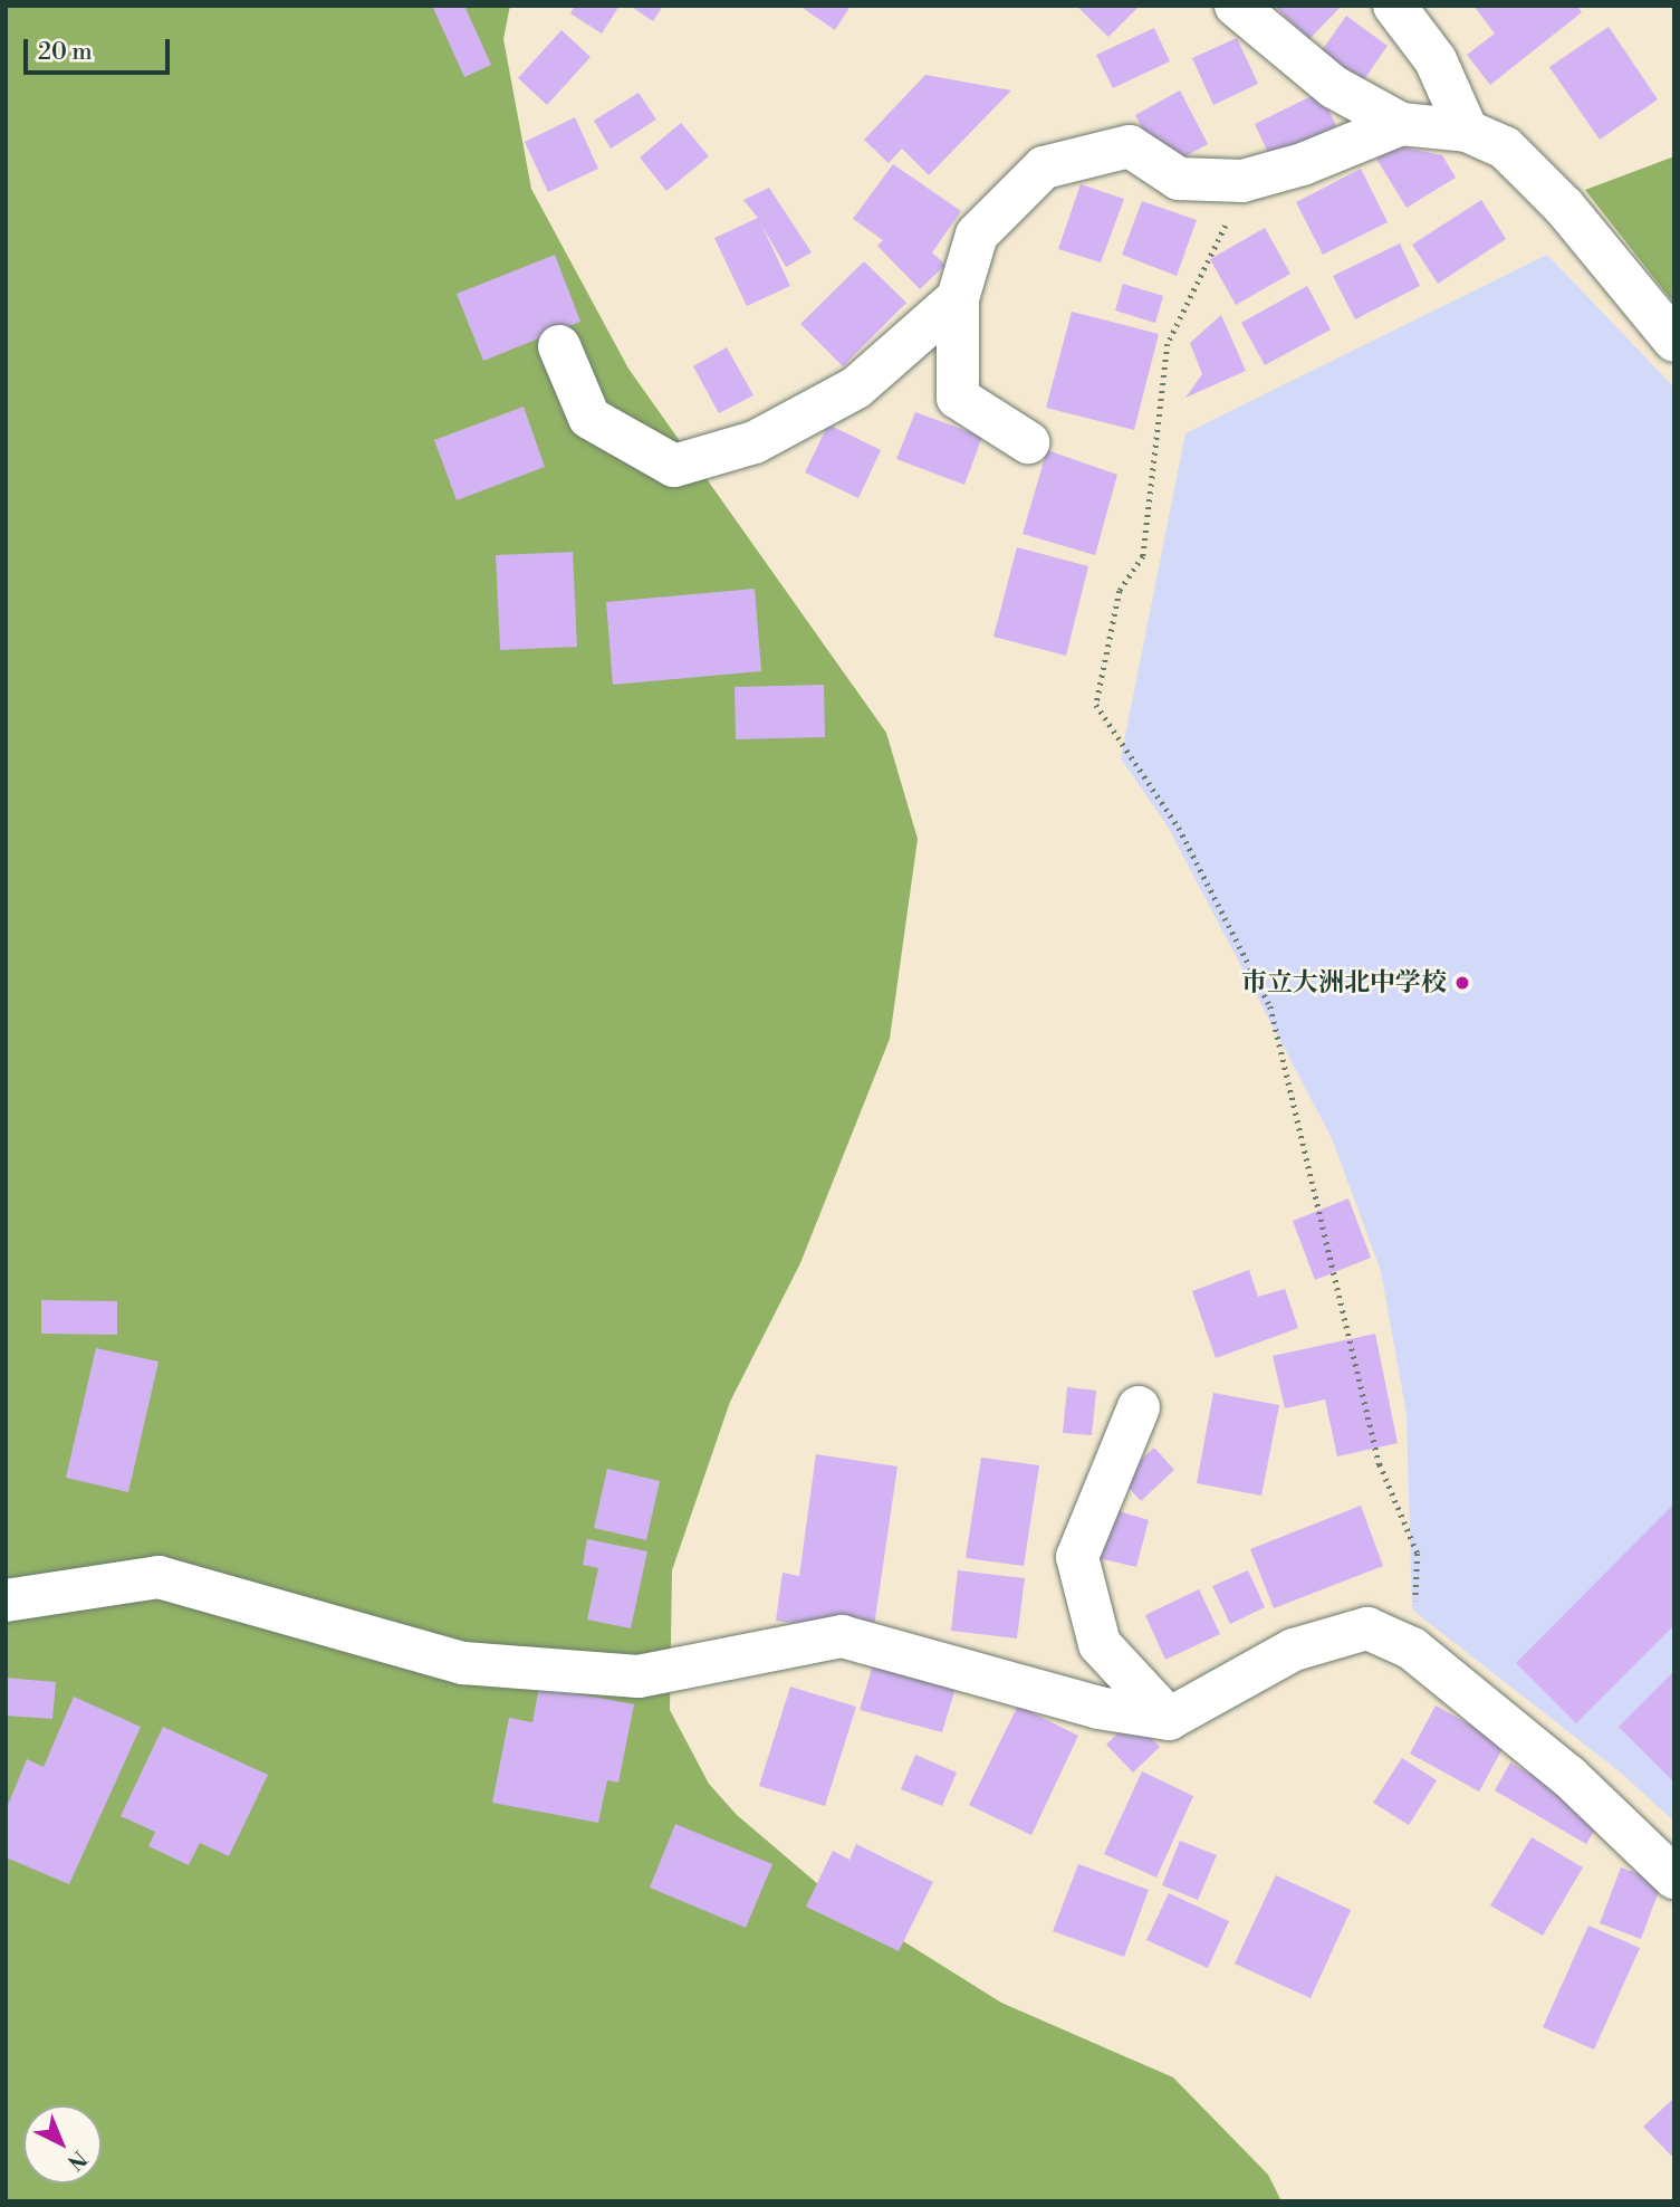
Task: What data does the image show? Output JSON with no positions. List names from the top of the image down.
{
  "places": ["市立大洲北中学校"],
  "scale_bar": "20 m",
  "north": "bottom right"
}
